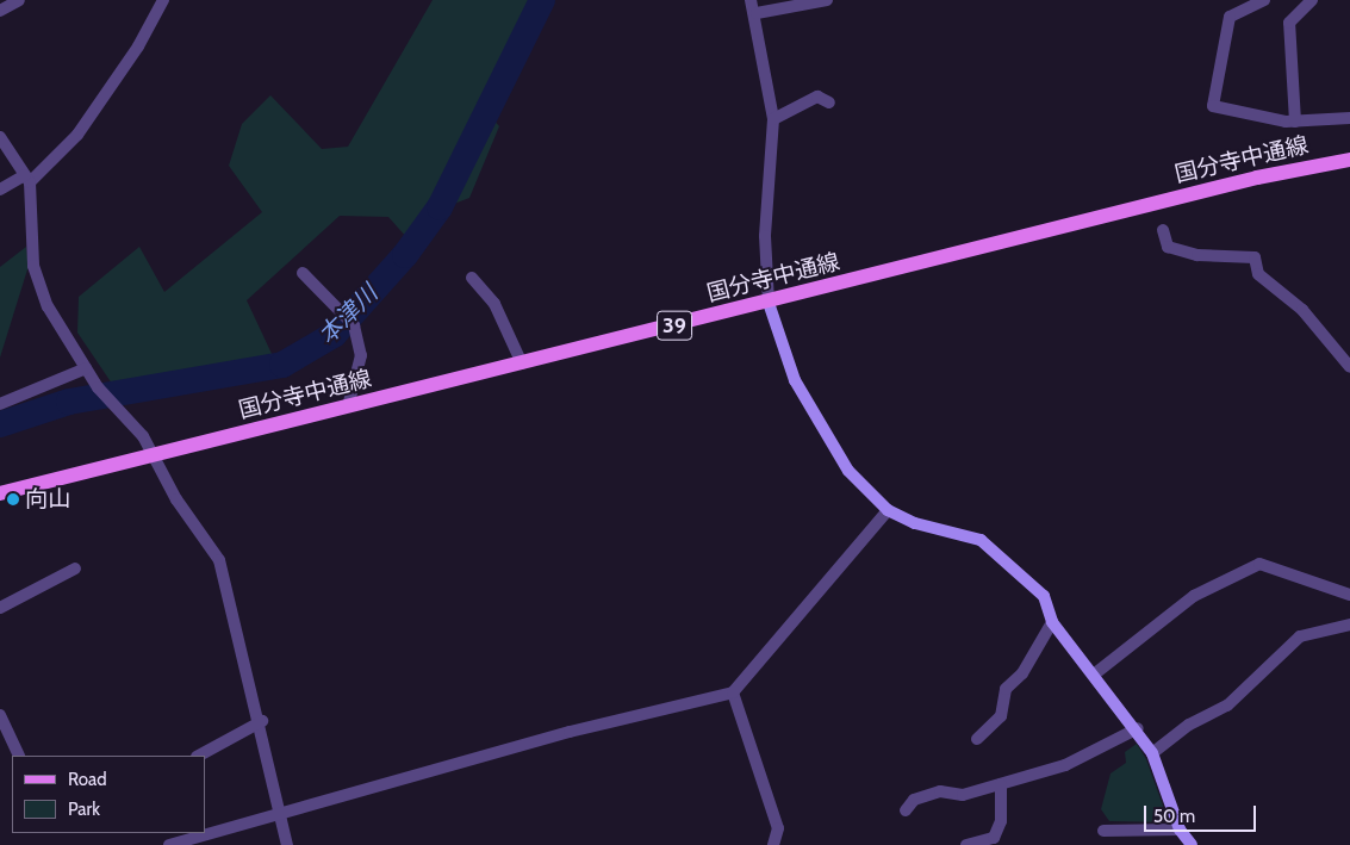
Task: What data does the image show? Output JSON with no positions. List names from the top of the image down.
{
  "streets": {
    "main road": ["国分寺中通線", "39"]
  },
  "water": ["本津川"],
  "places": ["向山"],
  "legend": ["Road", "Park"],
  "scale_bar": "50 m"
}
